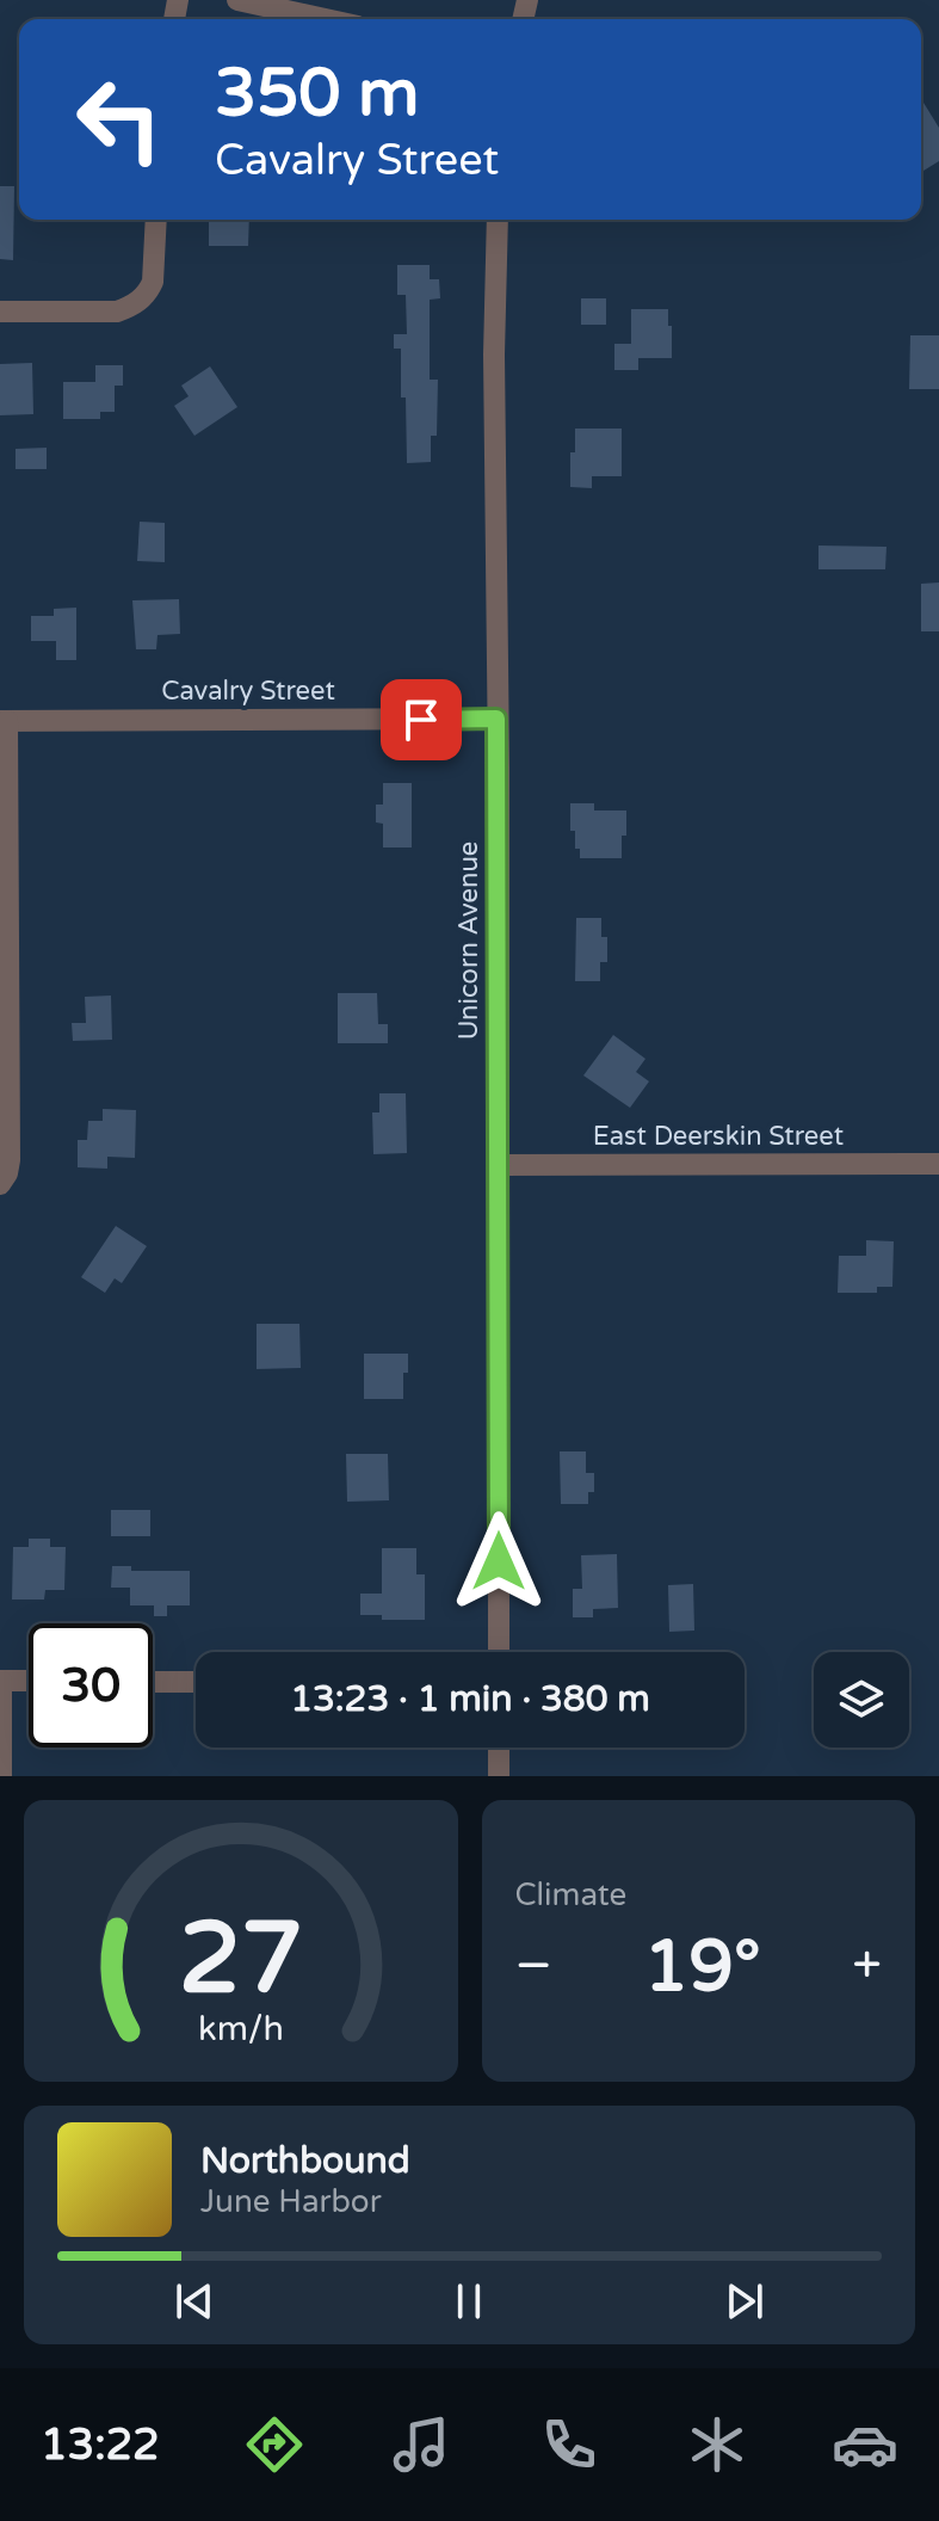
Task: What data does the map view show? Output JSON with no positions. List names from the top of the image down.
{
  "streets": {
    "street": ["Cavalry Street", "Unicorn Avenue", "East Deerskin Street"]
  },
  "crossings": [
    ["Cavalry Street", "Unicorn Avenue"],
    ["Unicorn Avenue", "East Deerskin Street"]
  ],
  "page": {
    "turn": ["350 m", "Cavalry Street"],
    "limit": "30",
    "trip": "13:23 · 1 min · 380 m",
    "tile": "Climate",
    "heat": ["−", "19°", "+"],
    "song": ["Northbound", "June Harbor"],
    "tabs": "13:22",
    "gauge": ["27", "km/h"]
  }
}
